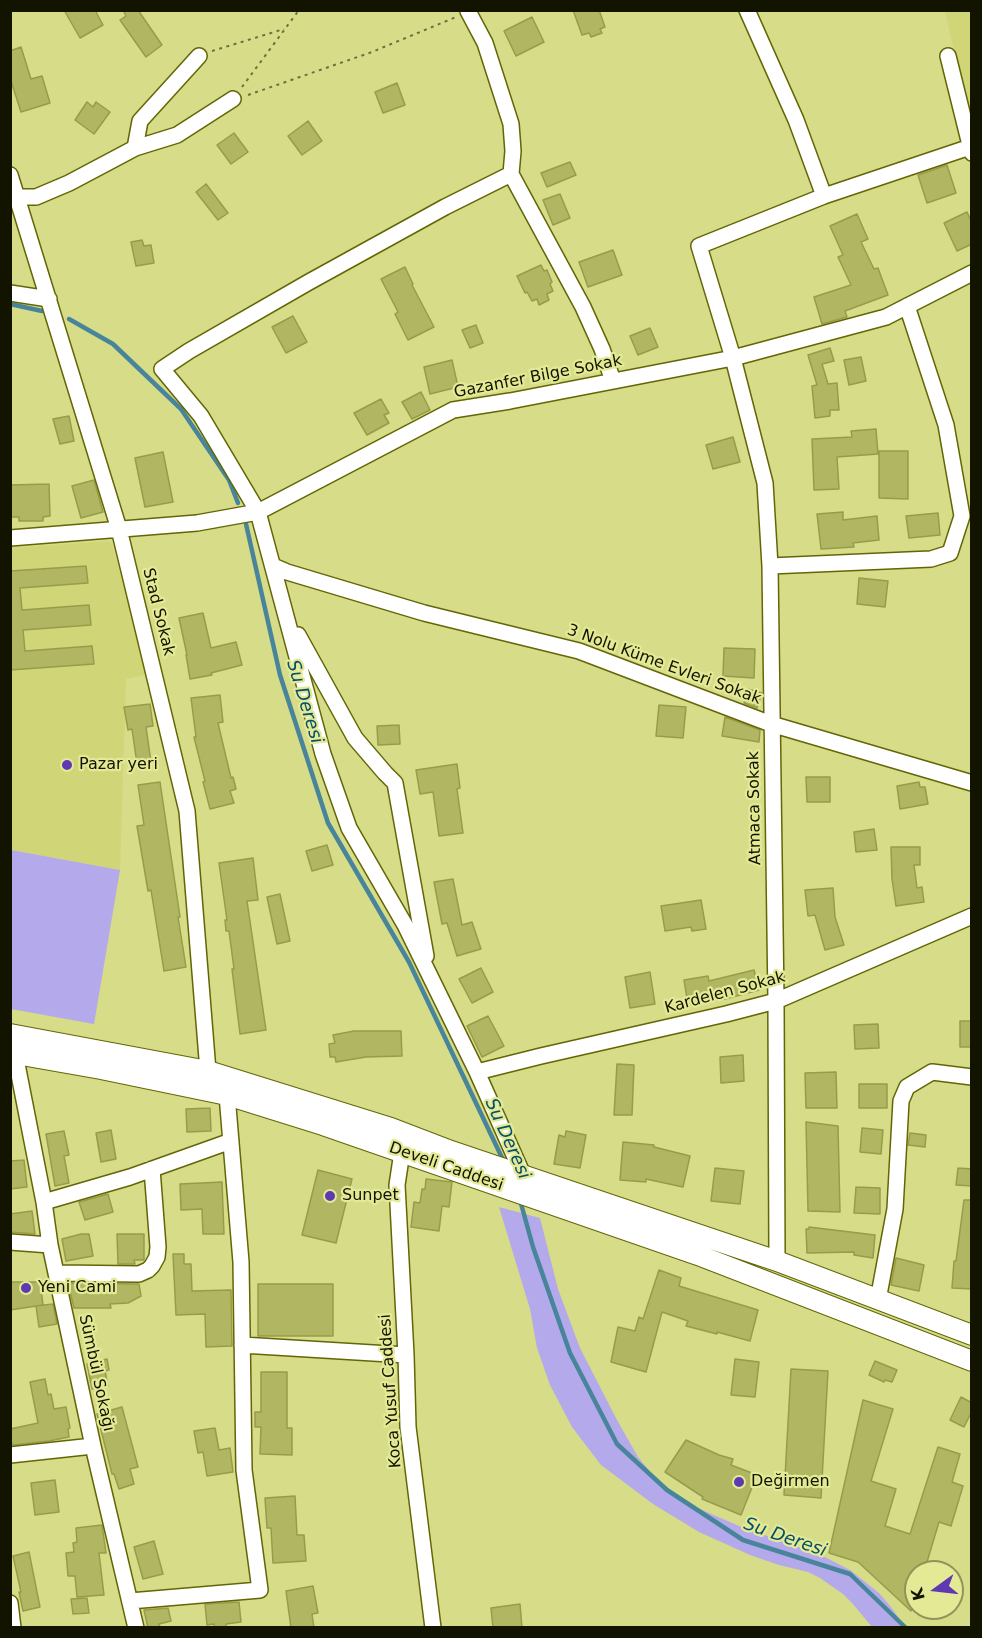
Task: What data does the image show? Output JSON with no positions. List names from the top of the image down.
{
  "streets": {
    "main road": ["Develi Caddesi"],
    "street": [
      "Gazanfer Bilge Sokak",
      "Stad Sokak",
      "3 Nolu Küme Evleri Sokak",
      "Atmaca Sokak",
      "Kardelen Sokak",
      "Sümbül Sokağı",
      "Koca Yusuf Caddesi"
    ]
  },
  "crossings": [
    ["Gazanfer Bilge Sokak", "Stad Sokak"],
    ["Gazanfer Bilge Sokak", "Atmaca Sokak"],
    ["Stad Sokak", "Develi Caddesi"],
    ["3 Nolu Küme Evleri Sokak", "Atmaca Sokak"],
    ["Atmaca Sokak", "Kardelen Sokak"],
    ["Atmaca Sokak", "Develi Caddesi"],
    ["Develi Caddesi", "Sümbül Sokağı"],
    ["Develi Caddesi", "Koca Yusuf Caddesi"]
  ],
  "water": ["Su Deresi"],
  "places": [
    "Pazar yeri",
    "Sunpet",
    "Yeni Cami",
    "Değirmen"
  ],
  "north": "left"
}
